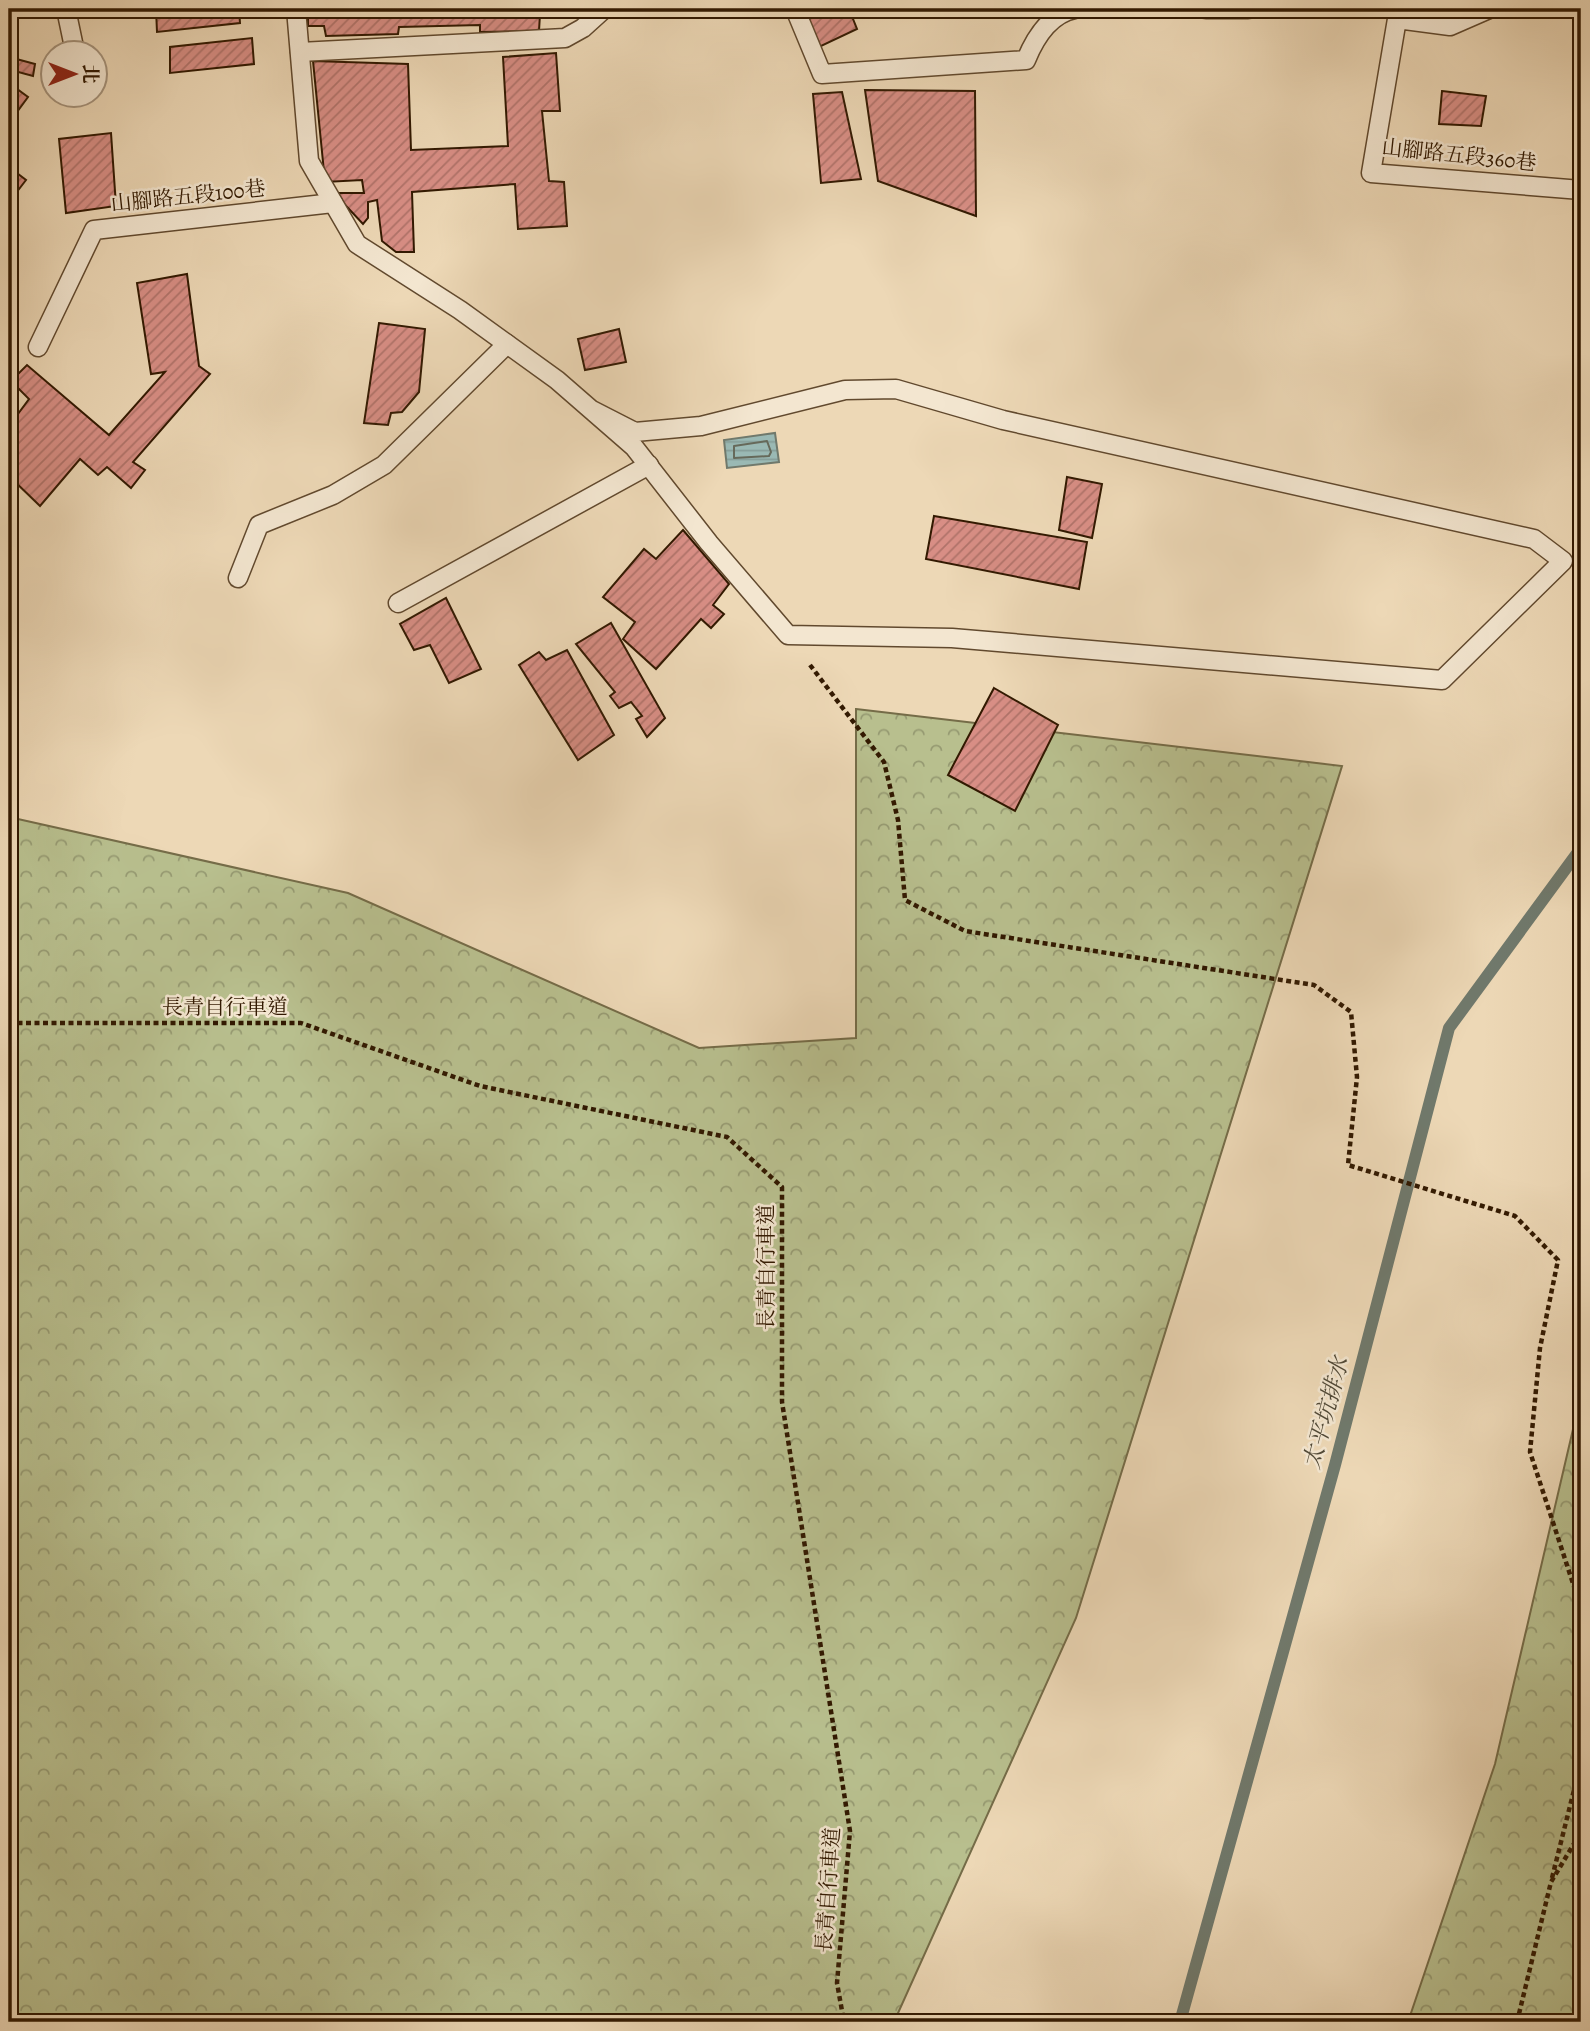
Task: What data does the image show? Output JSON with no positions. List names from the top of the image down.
{
  "streets": {
    "lane": ["山腳路五段360巷", "山腳路五段100巷"],
    "path": ["長青自行車道"]
  },
  "water": ["太平坑排水"],
  "north": "right"
}
